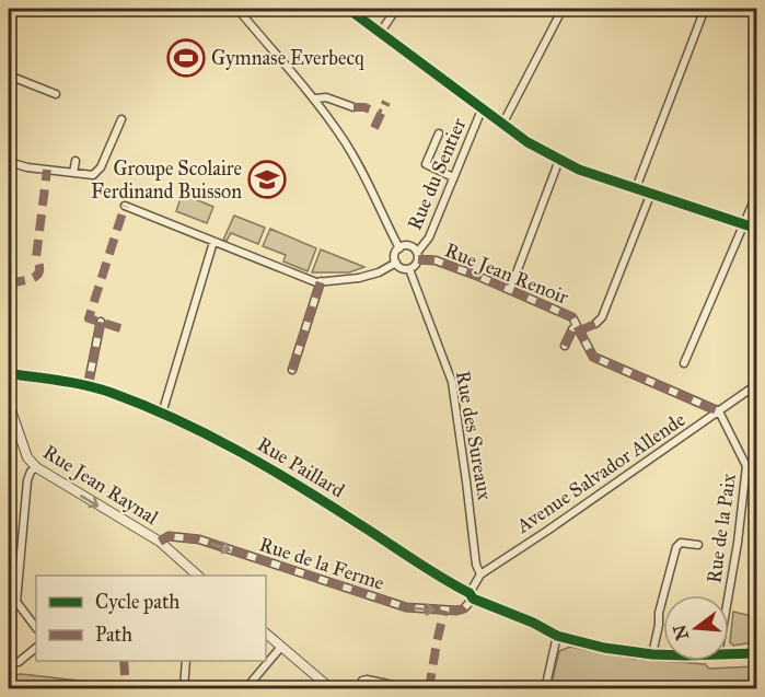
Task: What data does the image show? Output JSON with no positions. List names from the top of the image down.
{
  "streets": {
    "street": [
      "Rue du Sentier",
      "Rue Jean Renoir",
      "Rue des Sureaux",
      "Rue Paillard",
      "Avenue Salvador Allende",
      "Rue Jean Raynal",
      "Rue de la Paix",
      "Rue de la Ferme"
    ]
  },
  "crossings": [
    ["Rue du Sentier", "Rue Jean Renoir"],
    ["Rue du Sentier", "Rue des Sureaux"],
    ["Rue Jean Renoir", "Rue des Sureaux"],
    ["Rue Jean Renoir", "Avenue Salvador Allende"],
    ["Rue Jean Renoir", "Rue de la Paix"],
    ["Rue des Sureaux", "Avenue Salvador Allende"],
    ["Rue Paillard", "Avenue Salvador Allende"],
    ["Rue Paillard", "Rue de la Ferme"],
    ["Avenue Salvador Allende", "Rue de la Paix"],
    ["Avenue Salvador Allende", "Rue de la Ferme"],
    ["Rue Jean Raynal", "Rue de la Ferme"]
  ],
  "one_way": ["Rue Jean Raynal", "Rue de la Ferme"],
  "places": {
    "sports": ["Gymnase Everbecq"],
    "school or university": ["Groupe Scolaire Ferdinand Buisson"]
  },
  "legend": ["Cycle path", "Path"],
  "north": "left"
}
